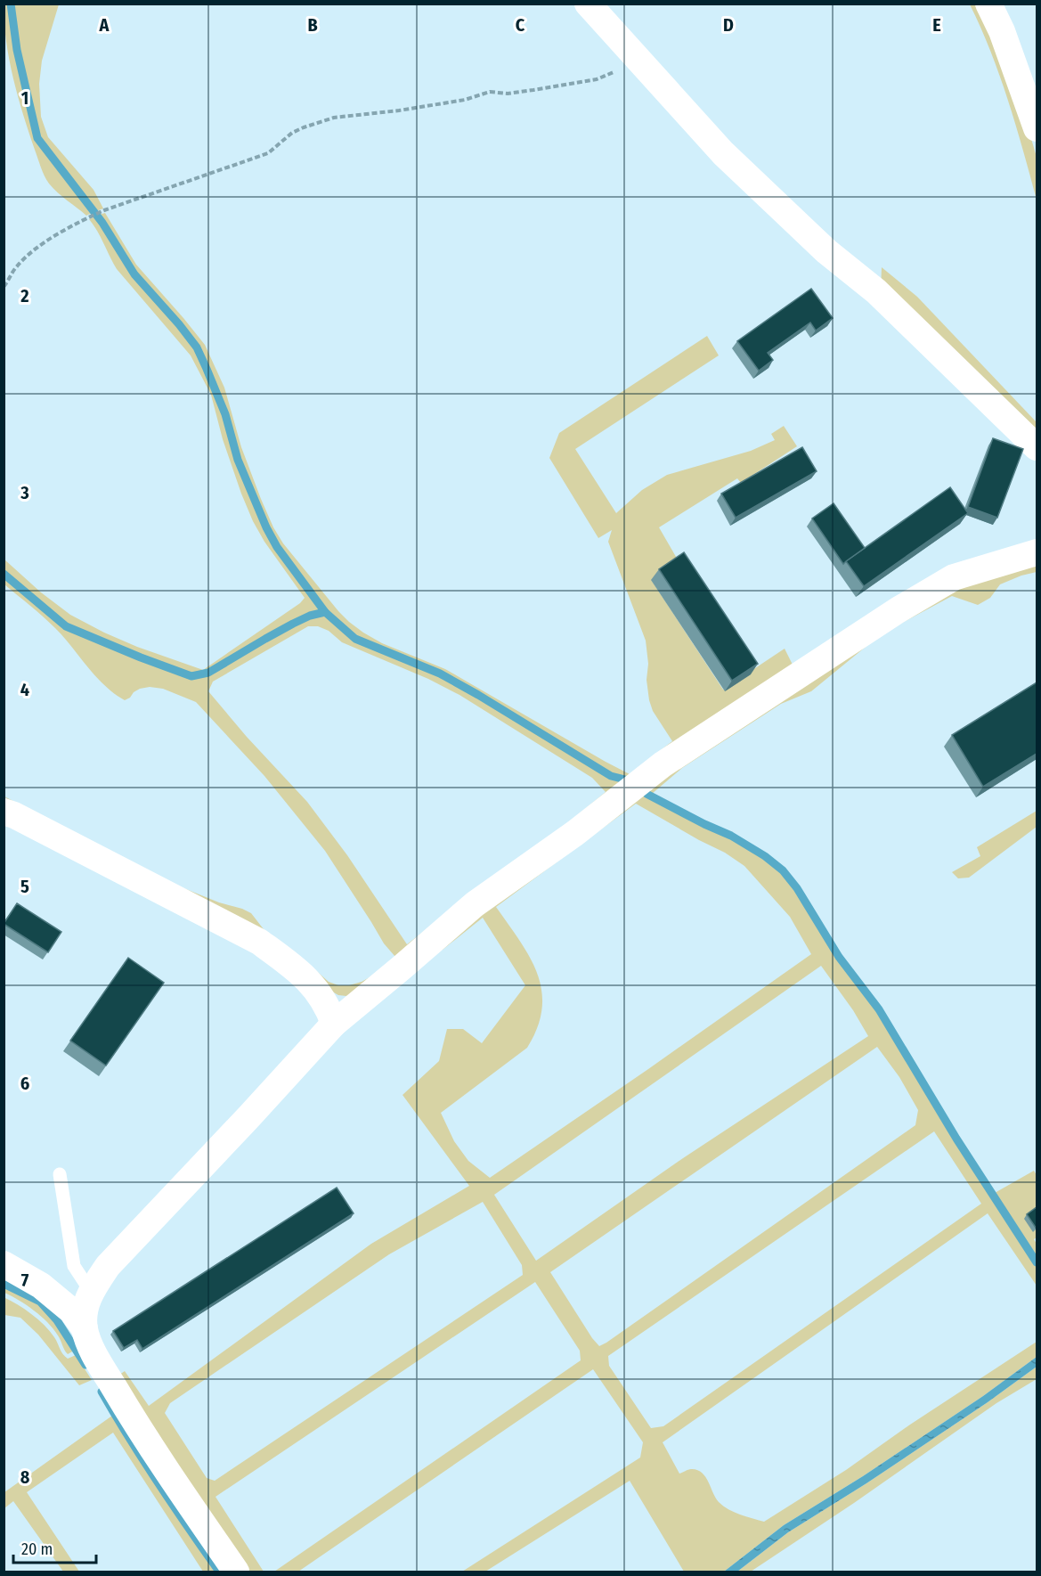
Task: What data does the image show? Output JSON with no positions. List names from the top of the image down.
{
  "scale_bar": "20 m",
  "grid": {
    "columns": [
      "A",
      "B",
      "C",
      "D",
      "E"
    ],
    "rows": [
      "1",
      "2",
      "3",
      "4",
      "5",
      "6",
      "7",
      "8"
    ]
  }
}
